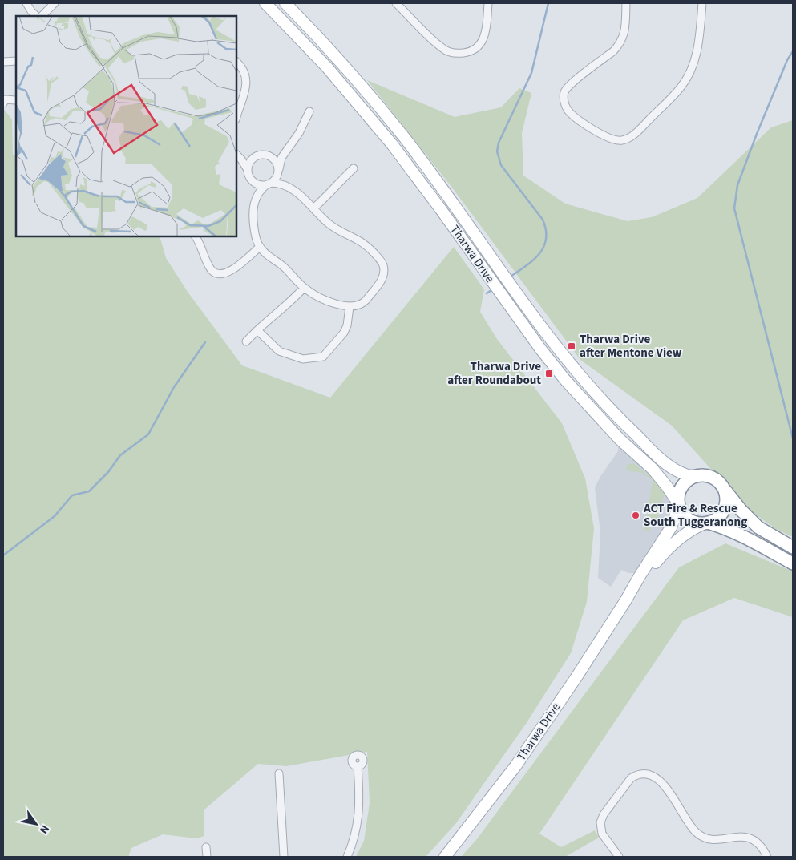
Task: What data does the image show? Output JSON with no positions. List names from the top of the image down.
{
  "streets": {
    "main road": ["Tharwa Drive"]
  },
  "places": {
    "transit": ["Tharwa Drive after Mentone View", "Tharwa Drive after Roundabout"],
    "other": ["ACT Fire & Rescue South Tuggeranong"]
  },
  "north": "bottom right"
}
